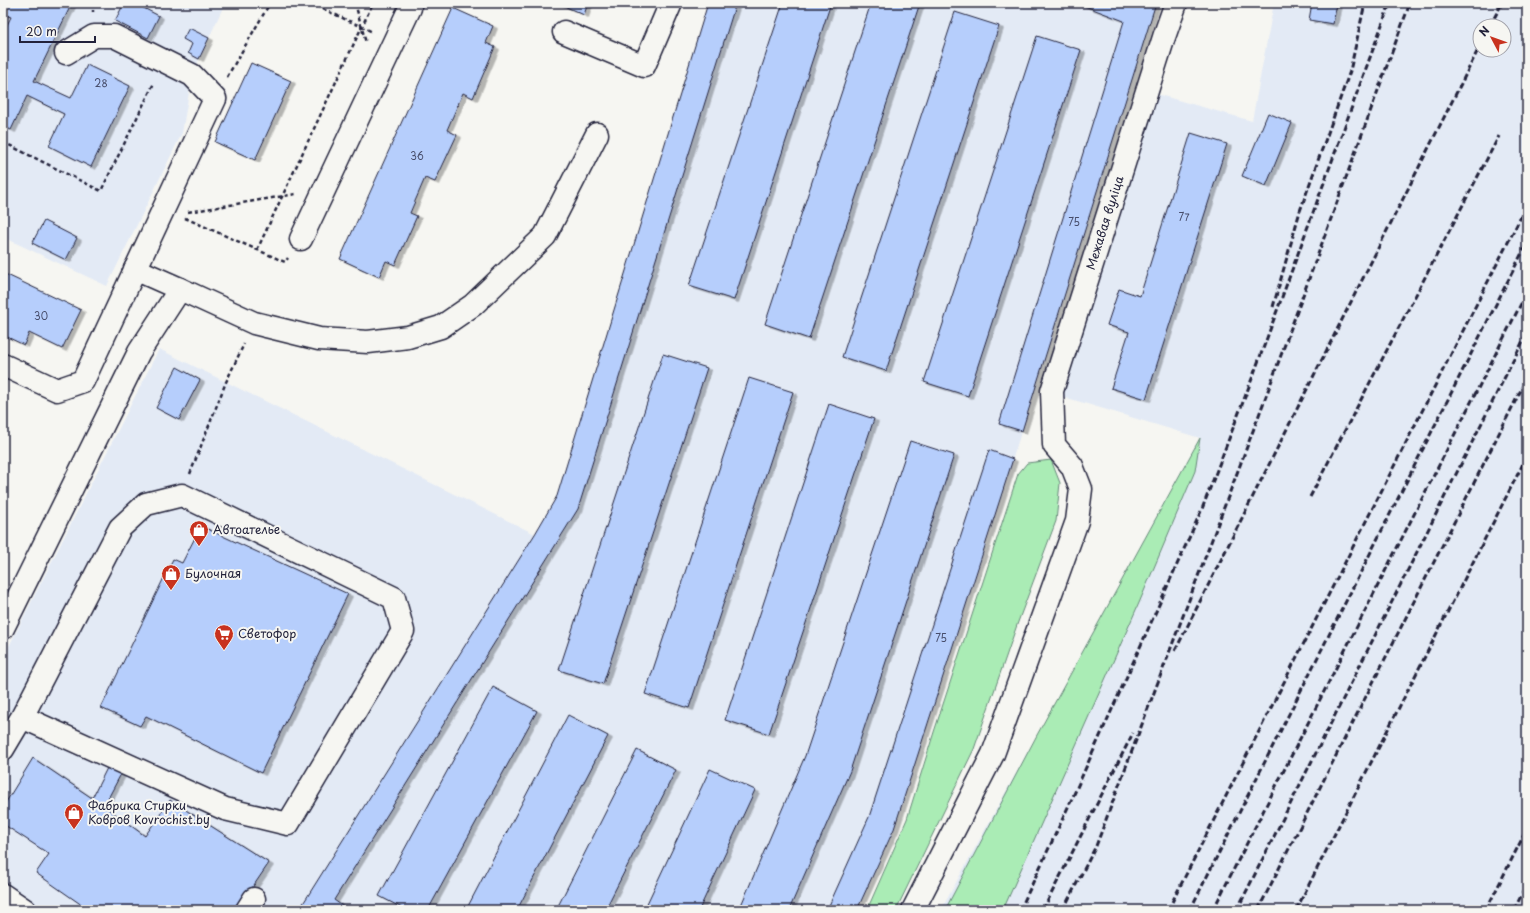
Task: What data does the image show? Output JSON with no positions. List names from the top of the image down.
{
  "streets": {
    "street": ["Межавая вуліца"]
  },
  "places": {
    "shop": ["Автоателье", "Булочная", "Фабрика Стирки Ковров Kovrochist.by"],
    "supermarket": ["Светофор"]
  },
  "house_numbers": [
    "28",
    "36",
    "77",
    "75",
    "30",
    "75"
  ],
  "scale_bar": "20 m",
  "north": "top left"
}
